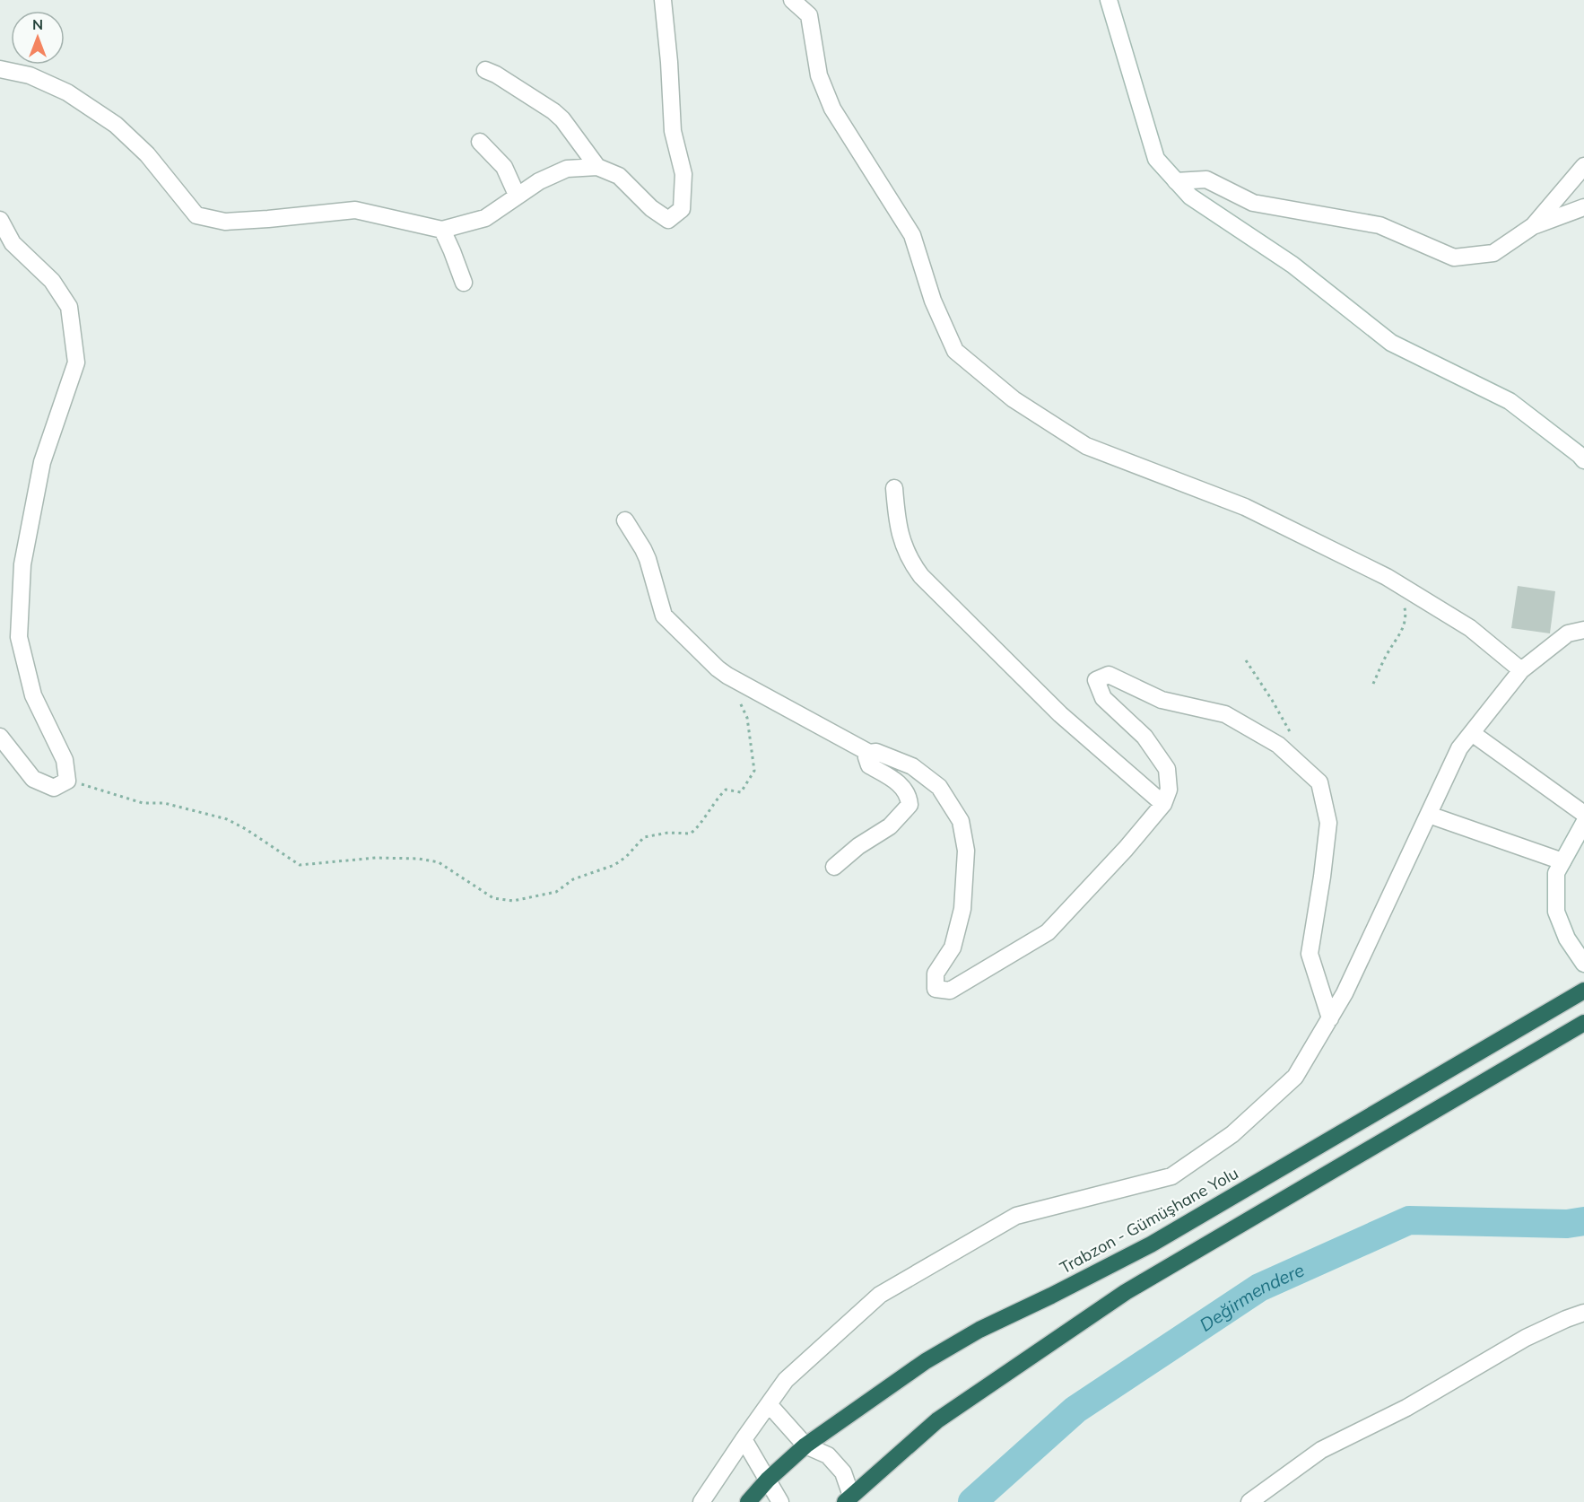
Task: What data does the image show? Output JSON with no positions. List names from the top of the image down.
{
  "streets": {
    "highway": ["Trabzon - Gümüşhane Yolu"]
  },
  "water": ["Değirmendere"],
  "north": "top"
}
